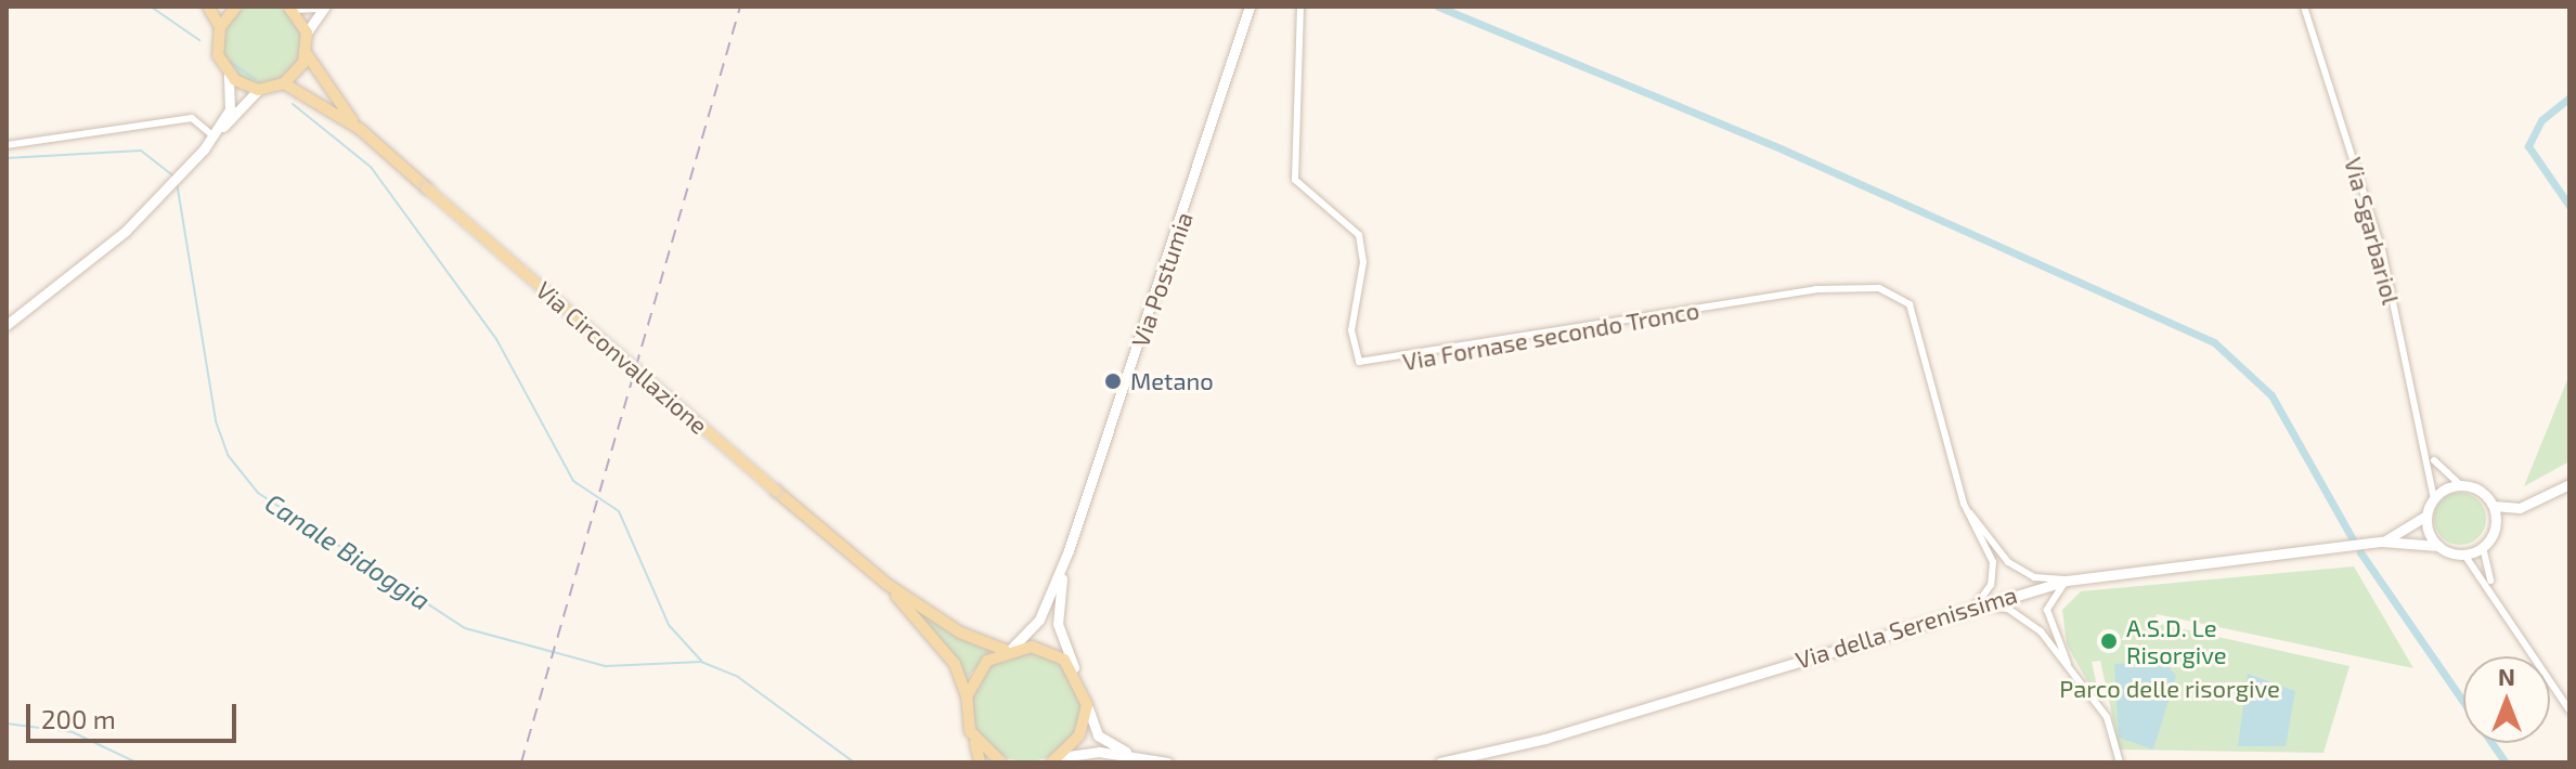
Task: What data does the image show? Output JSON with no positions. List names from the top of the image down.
{
  "streets": {
    "main road": ["Via Postumia", "Via Circonvallazione", "Via della Serenissima"],
    "street": ["Via Sgarbariol", "Via Fornase secondo Tronco"]
  },
  "crossings": [
    ["Via Sgarbariol", "Via della Serenissima"],
    ["Via Postumia", "Via Circonvallazione"],
    ["Via Fornase secondo Tronco", "Via della Serenissima"]
  ],
  "water": ["Canale Bidoggia"],
  "parks": ["Parco delle risorgive"],
  "places": ["Metano", "A.S.D. Le Risorgive"],
  "scale_bar": "200 m",
  "north": "top"
}
